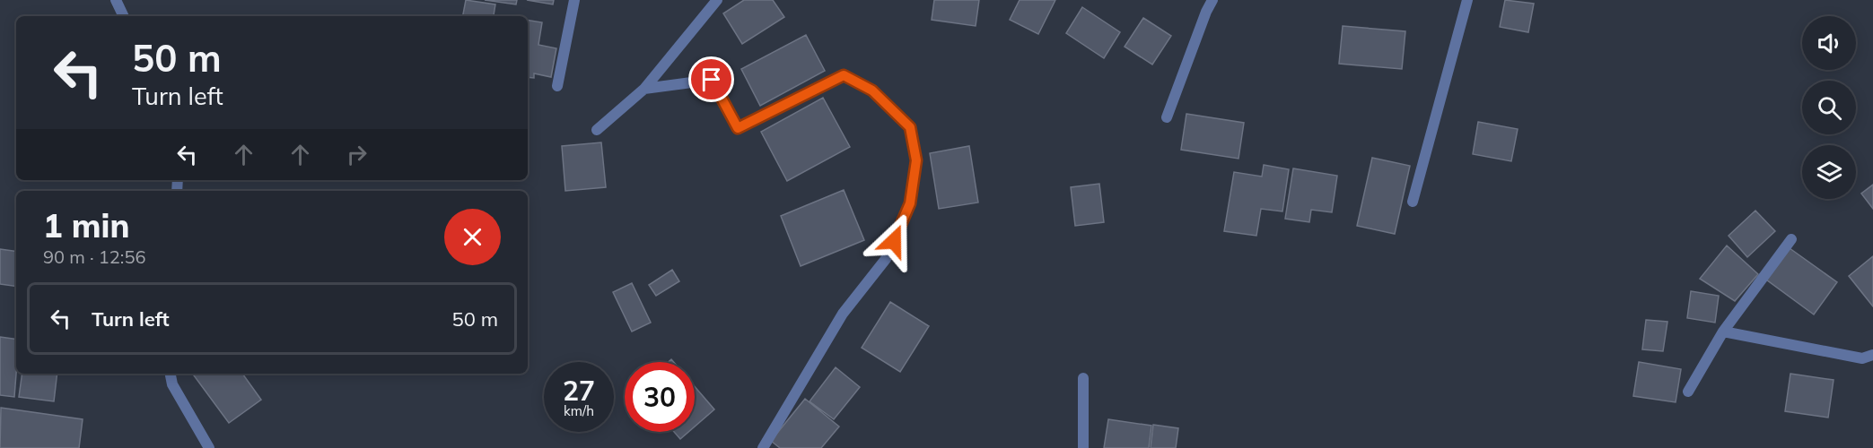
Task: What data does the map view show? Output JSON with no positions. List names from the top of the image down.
{
  "page": {
    "turn": ["50 m", "Turn left"],
    "heading": ["1 min", "90 m · 12:56"],
    "list": [
      {
        "name": "Turn left",
        "value": "50 m"
      }
    ],
    "speed": "27 km/h",
    "limit": "30"
  }
}
